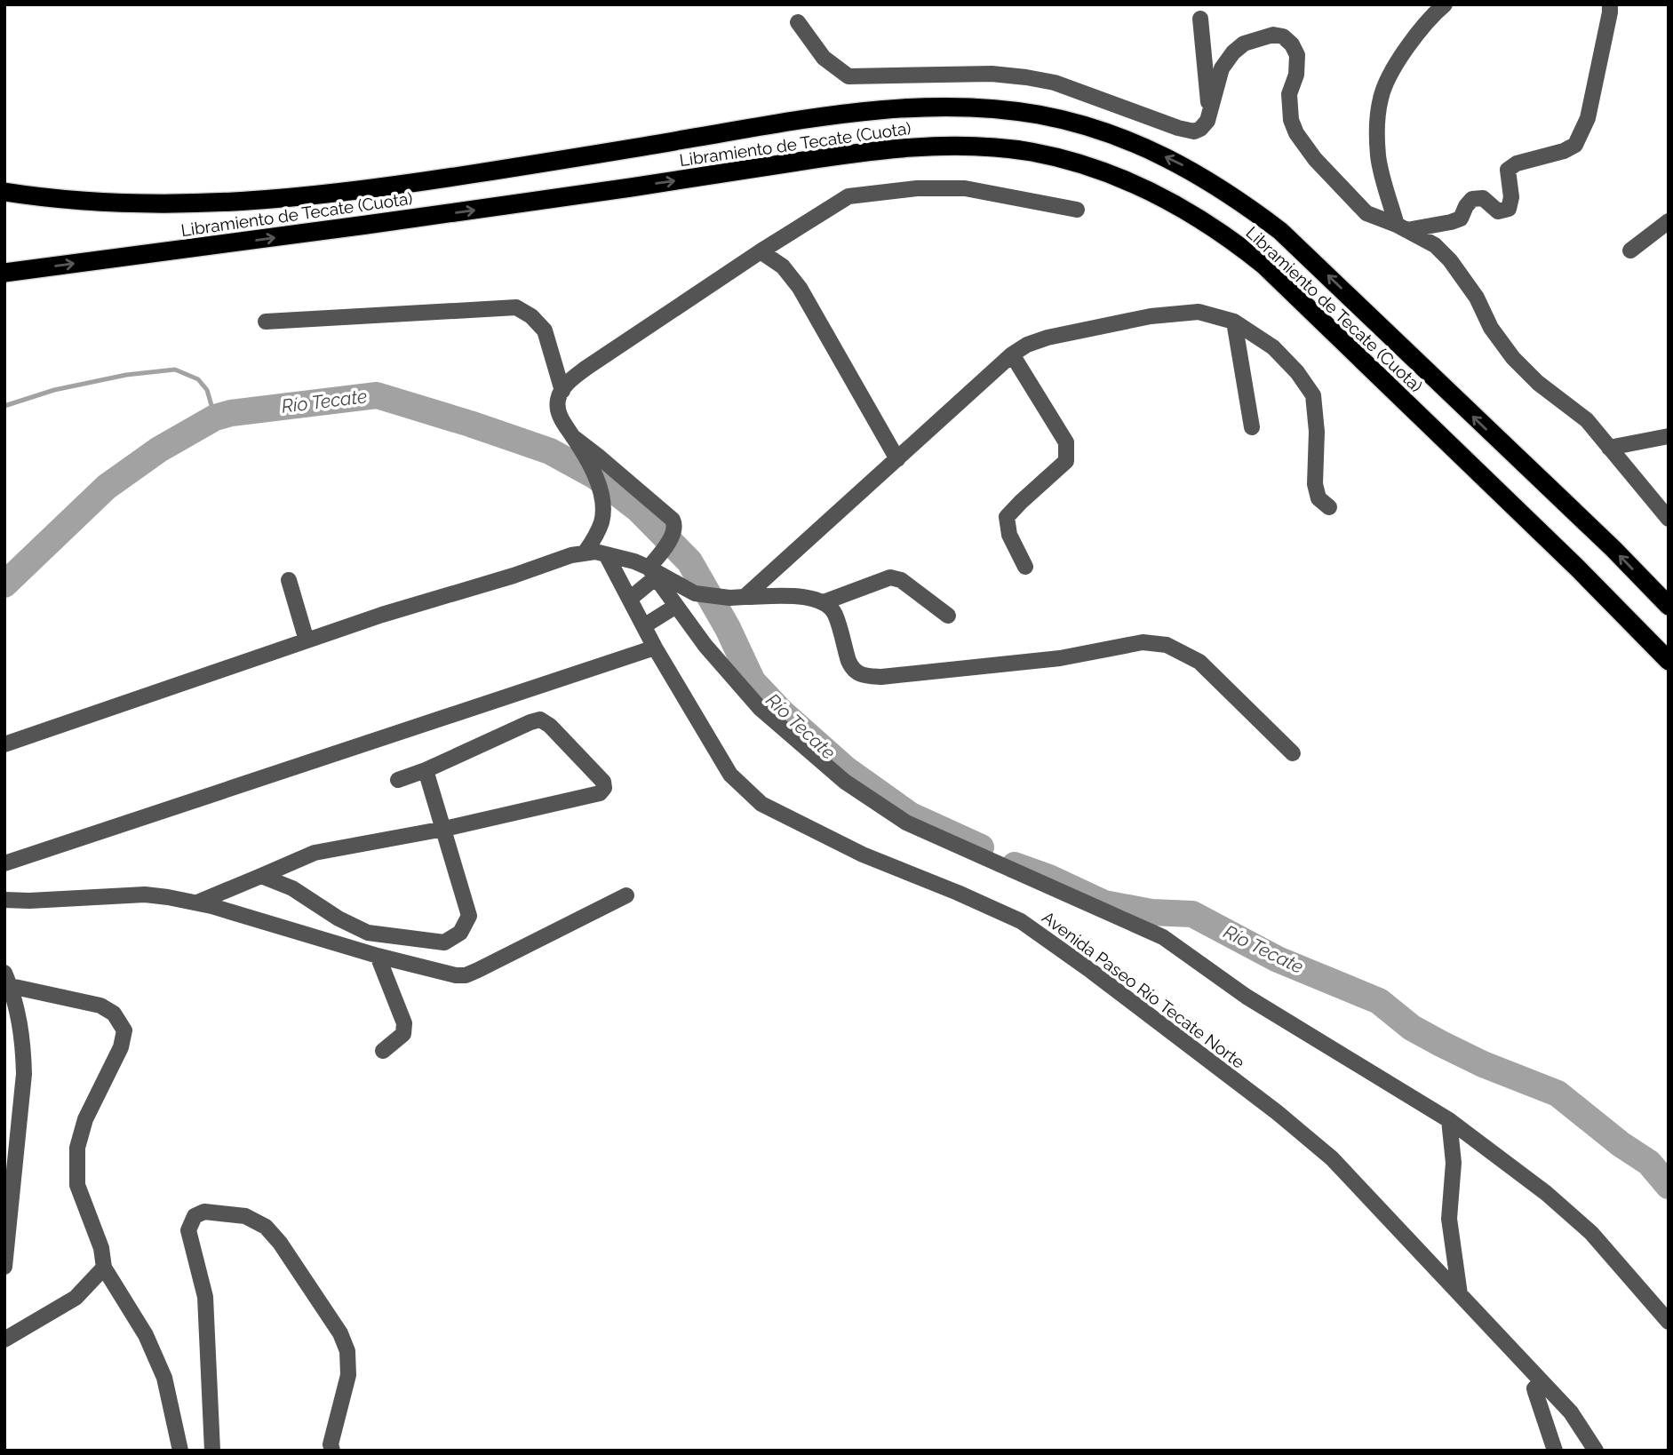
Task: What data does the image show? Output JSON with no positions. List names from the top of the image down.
{
  "streets": {
    "highway": ["Libramiento de Tecate (Cuota)"],
    "street": ["Avenida Paseo Río Tecate Norte"]
  },
  "water": ["Río Tecate"]
}
